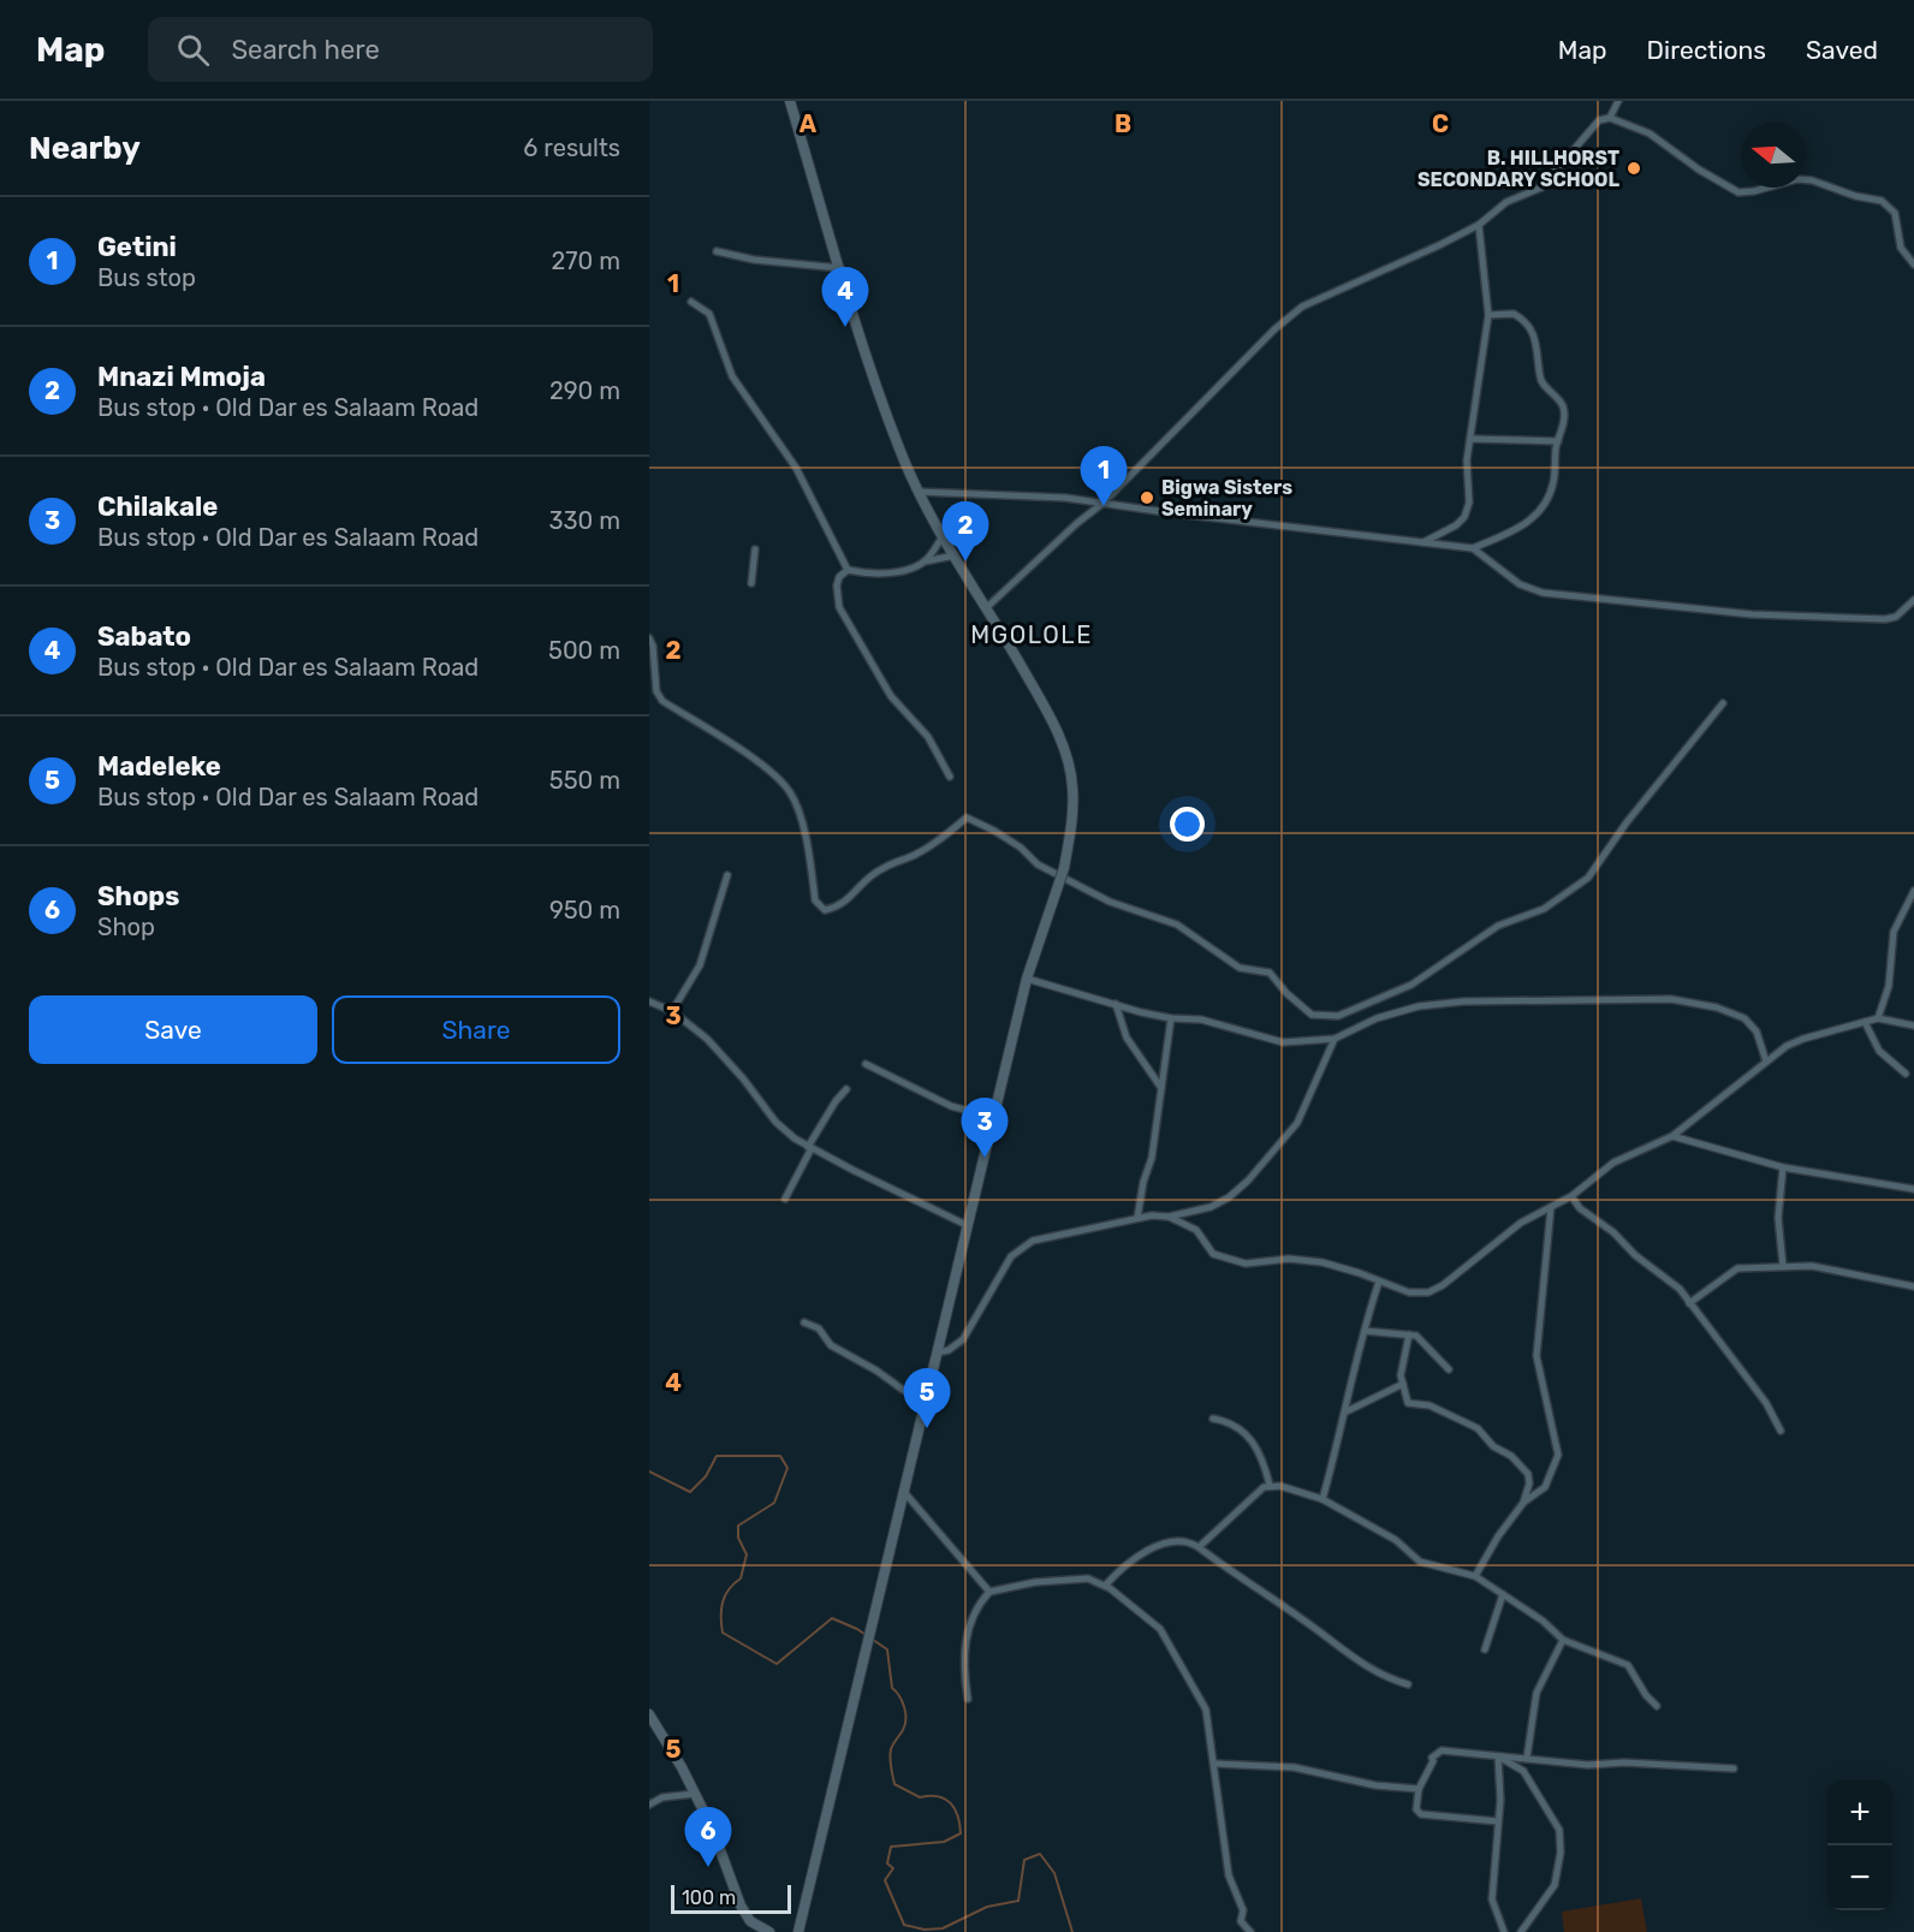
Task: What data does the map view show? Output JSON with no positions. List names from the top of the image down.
{
  "districts": ["MGOLOLE"],
  "places": ["B. HILLHORST SECONDARY SCHOOL", "Bigwa Sisters Seminary"],
  "scale_bar": "100 m",
  "north": "left",
  "page": {
    "header": "Map",
    "search": "Search here",
    "nav": ["Map", "Directions", "Saved"],
    "heading": ["Nearby", "6 results"],
    "list": [
      {
        "mark": "1",
        "name": "Getini",
        "note": "Bus stop",
        "value": "270 m"
      },
      {
        "mark": "2",
        "name": "Mnazi Mmoja",
        "note": "Bus stop · Old Dar es Salaam Road",
        "value": "290 m"
      },
      {
        "mark": "3",
        "name": "Chilakale",
        "note": "Bus stop · Old Dar es Salaam Road",
        "value": "330 m"
      },
      {
        "mark": "4",
        "name": "Sabato",
        "note": "Bus stop · Old Dar es Salaam Road",
        "value": "500 m"
      },
      {
        "mark": "5",
        "name": "Madeleke",
        "note": "Bus stop · Old Dar es Salaam Road",
        "value": "550 m"
      },
      {
        "mark": "6",
        "name": "Shops",
        "note": "Shop",
        "value": "950 m"
      }
    ],
    "pins": [
      "4",
      "1",
      "2",
      "3",
      "5",
      "6"
    ],
    "buttons": ["Save", "Share"],
    "map_buttons": ["+", "−"],
    "scale": "100 m"
  },
  "grid": {
    "columns": ["A", "B", "C"],
    "rows": [
      "1",
      "2",
      "3",
      "4",
      "5"
    ]
  }
}
